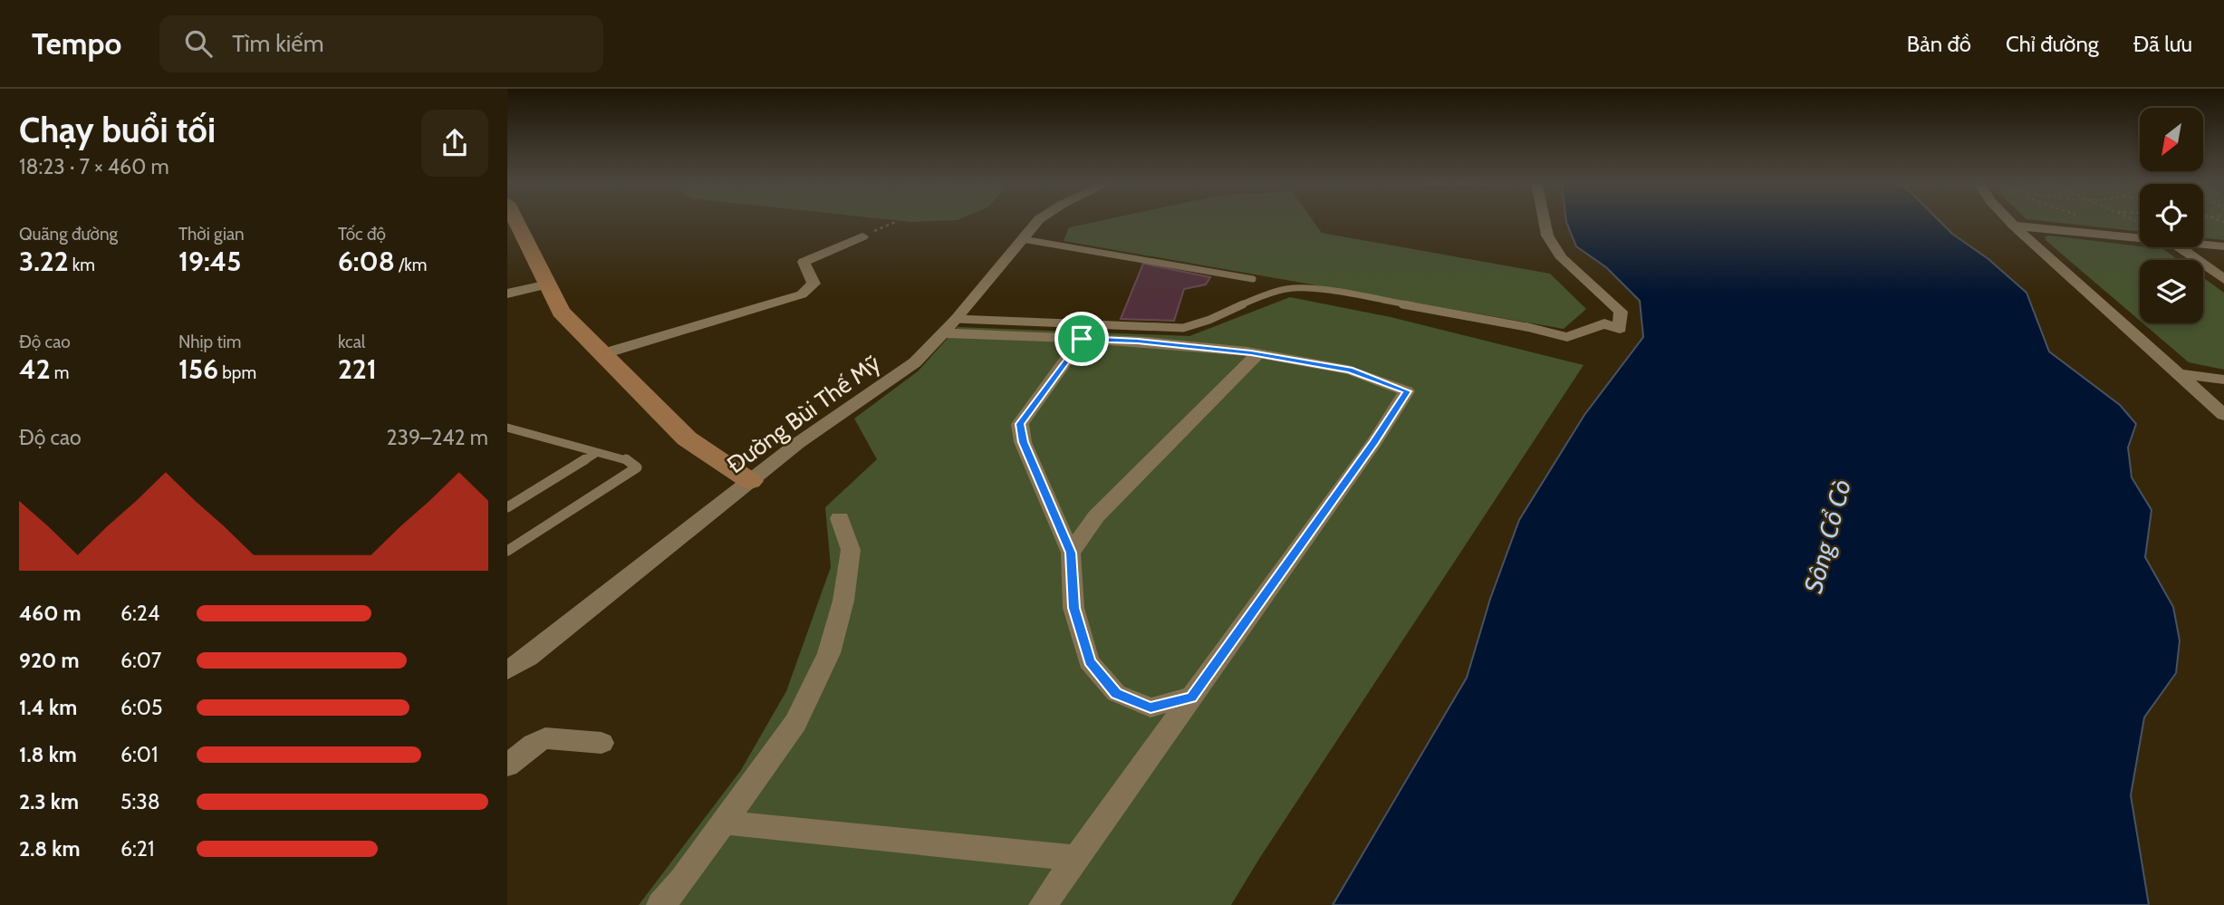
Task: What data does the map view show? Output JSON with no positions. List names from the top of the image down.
{
  "streets": {
    "street": ["Đường Bùi Thế Mỹ"]
  },
  "water": ["Sông Cổ Cò"],
  "north": "bottom left",
  "page": {
    "header": "Tempo",
    "search": "Tìm kiếm",
    "nav": ["Bản đồ", "Chỉ đường", "Đã lưu"],
    "heading": ["Chạy buổi tối", "18:23 · 7 × 460 m"],
    "stats": [
      ["Quãng đường", "3.22 km"],
      ["Thời gian", "19:45"],
      ["Tốc độ", "6:08 /km"],
      ["Độ cao", "42 m"],
      ["Nhịp tim", "156 bpm"],
      ["kcal", "221"]
    ],
    "chart": ["Độ cao", "239–242 m"],
    "list": [
      {
        "name": "460 m",
        "note": "6:24"
      },
      {
        "name": "920 m",
        "note": "6:07"
      },
      {
        "name": "1.4 km",
        "note": "6:05"
      },
      {
        "name": "1.8 km",
        "note": "6:01"
      },
      {
        "name": "2.3 km",
        "note": "5:38"
      },
      {
        "name": "2.8 km",
        "note": "6:21"
      }
    ]
  }
}
